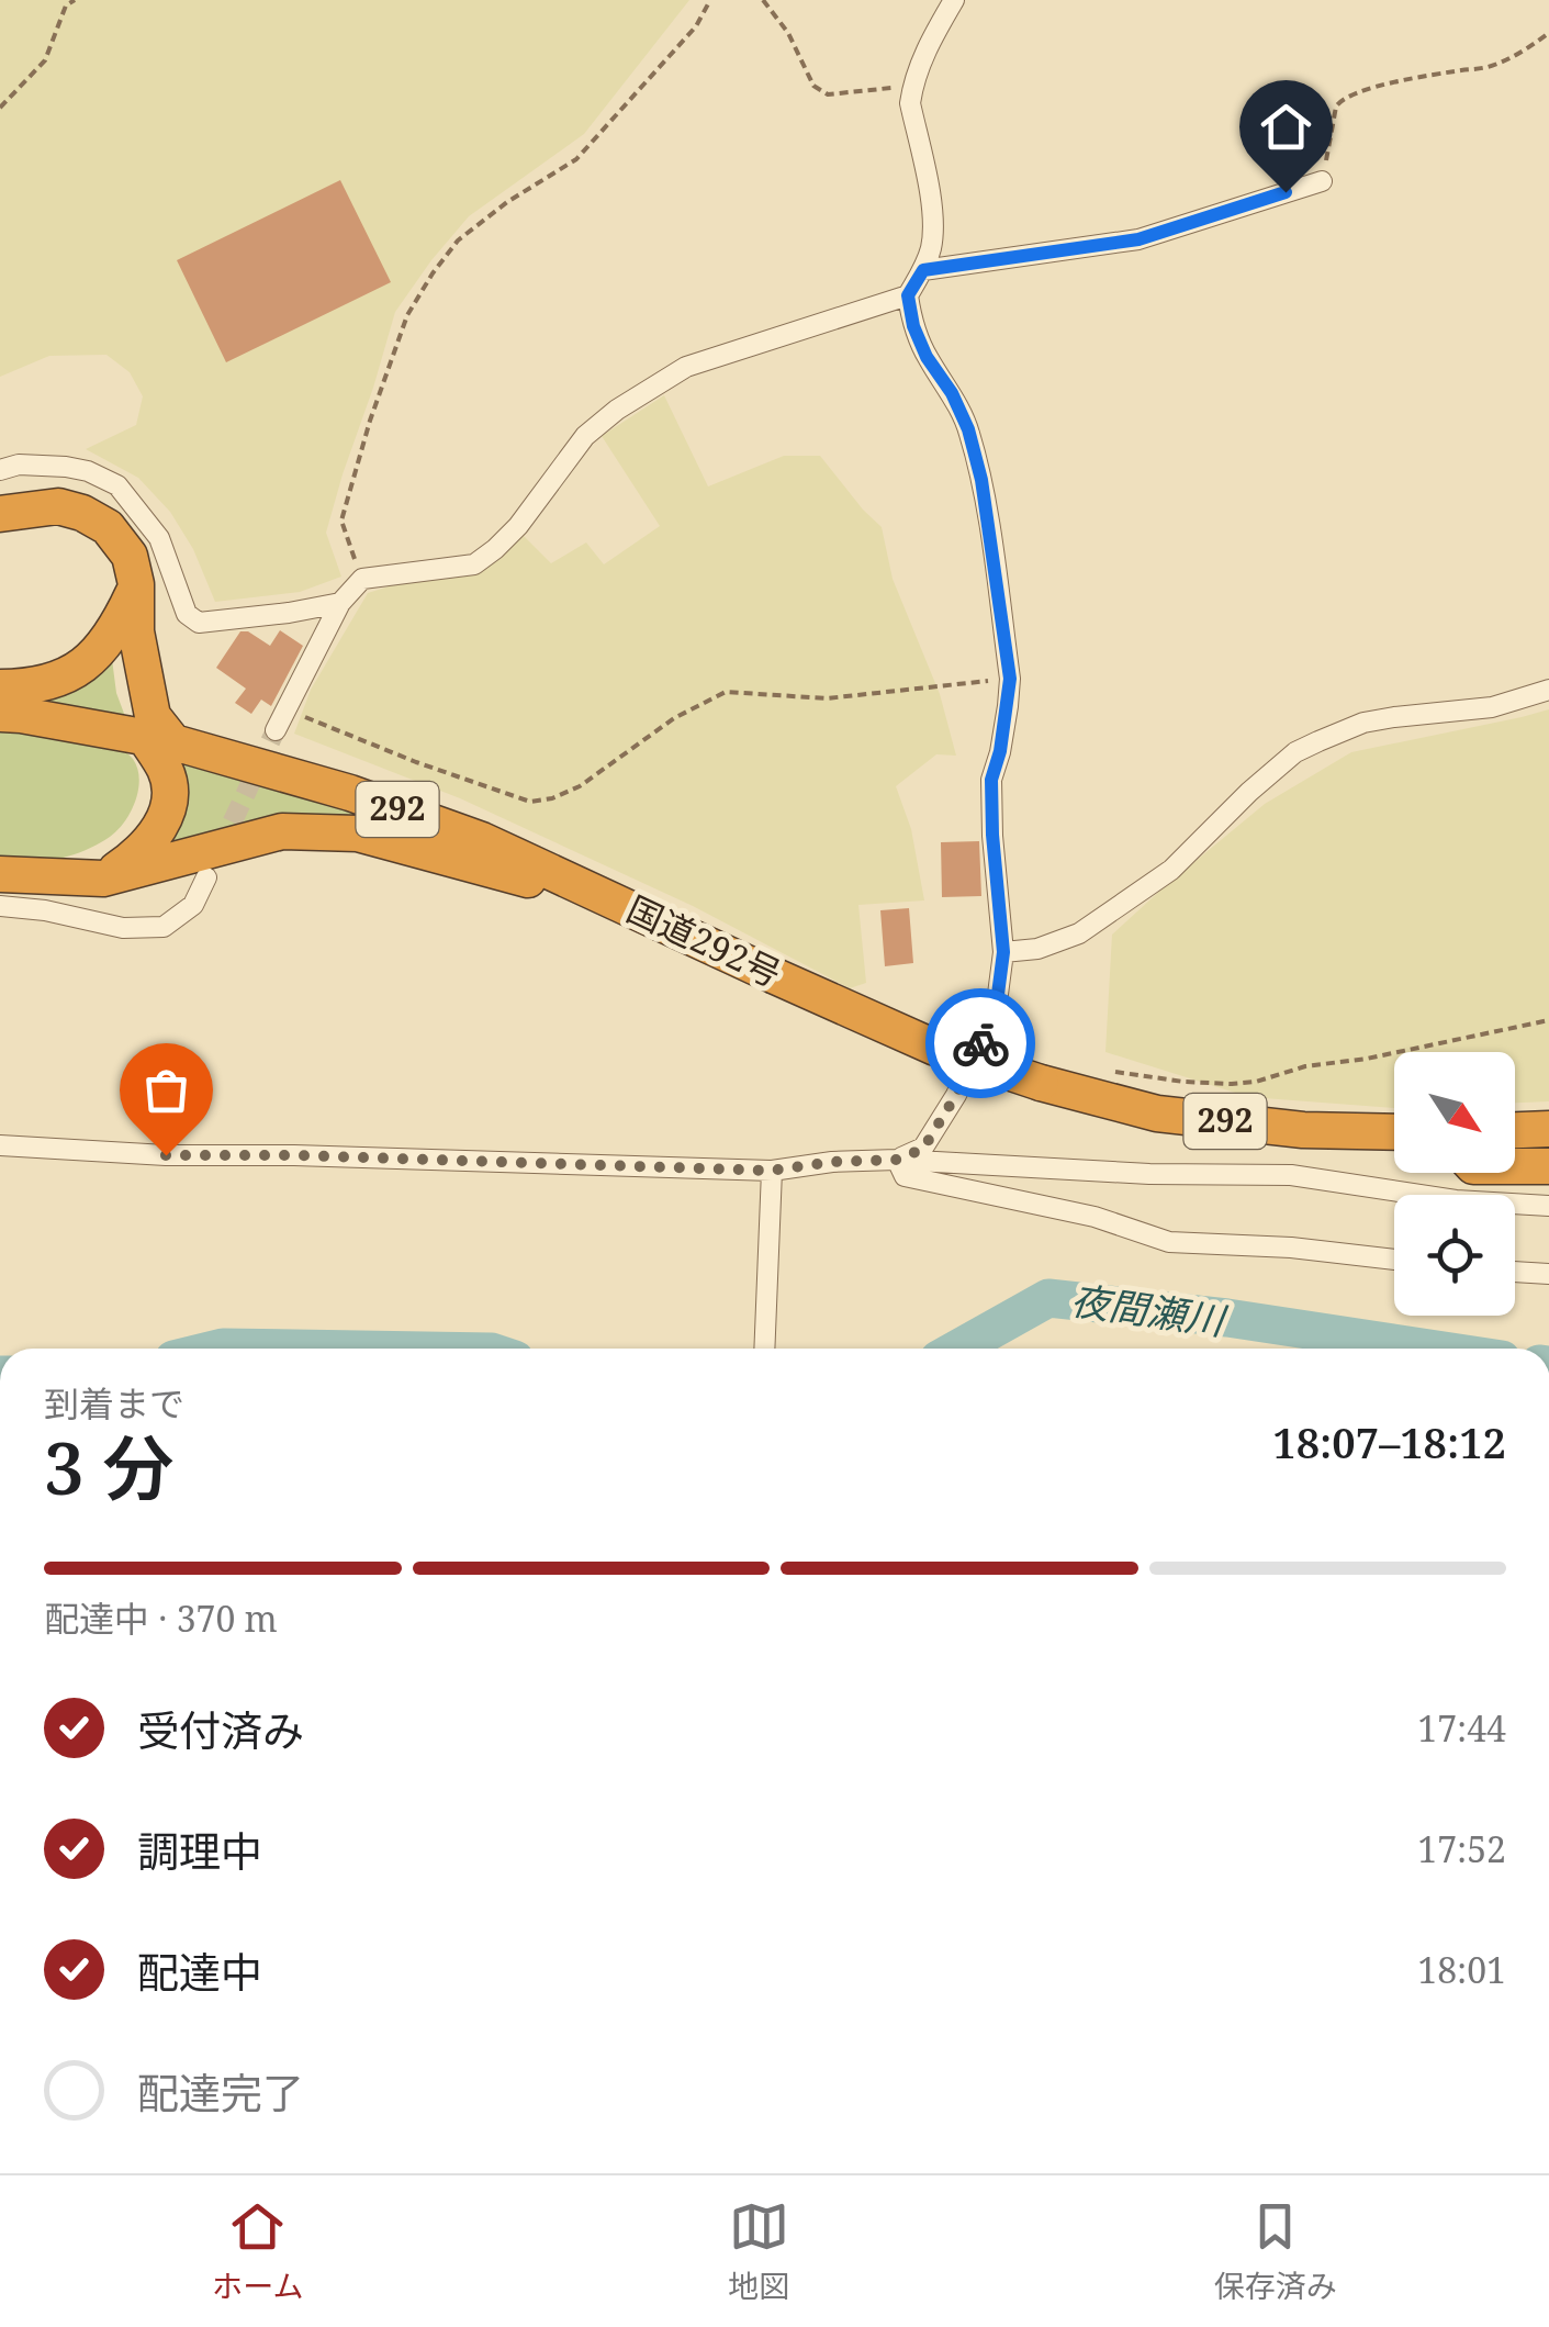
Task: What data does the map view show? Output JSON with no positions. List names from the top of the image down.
{
  "streets": {
    "highway": ["292", "国道292号"]
  },
  "water": ["夜間瀬川"],
  "north": "bottom right",
  "page": {
    "heading": ["3 分", "到着まで", "18:07–18:12"],
    "bar": "配達中 · 370 m",
    "list": [
      ["受付済み", "17:44"],
      ["調理中", "17:52"],
      ["配達中", "18:01"],
      "配達完了"
    ],
    "tabs": ["ホーム", "地図", "保存済み"]
  }
}
